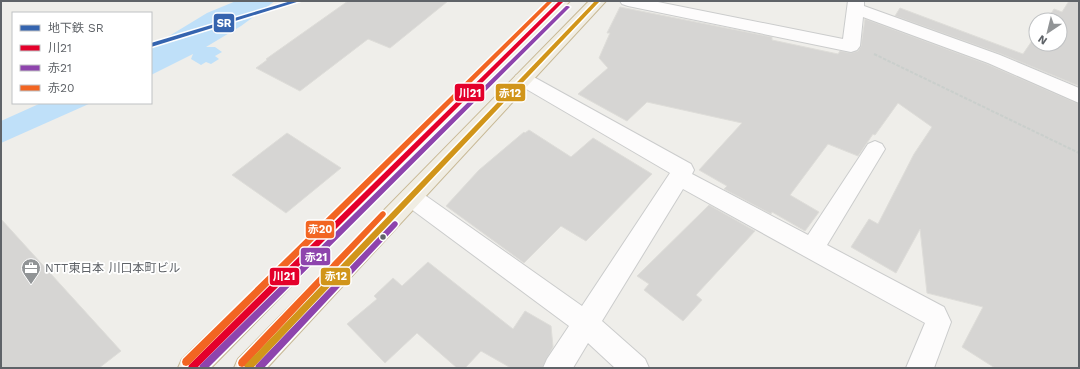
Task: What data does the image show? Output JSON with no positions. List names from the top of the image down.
{
  "places": {
    "office": ["NTT東日本 川口本町ビル"]
  },
  "lines": [
    "metro line SR",
    "transit line 川21",
    "transit line 赤20",
    "transit line 赤12",
    "transit line 赤21"
  ],
  "legend": [
    "地下鉄 SR",
    "川21",
    "赤21",
    "赤20"
  ],
  "north": "bottom left"
}
